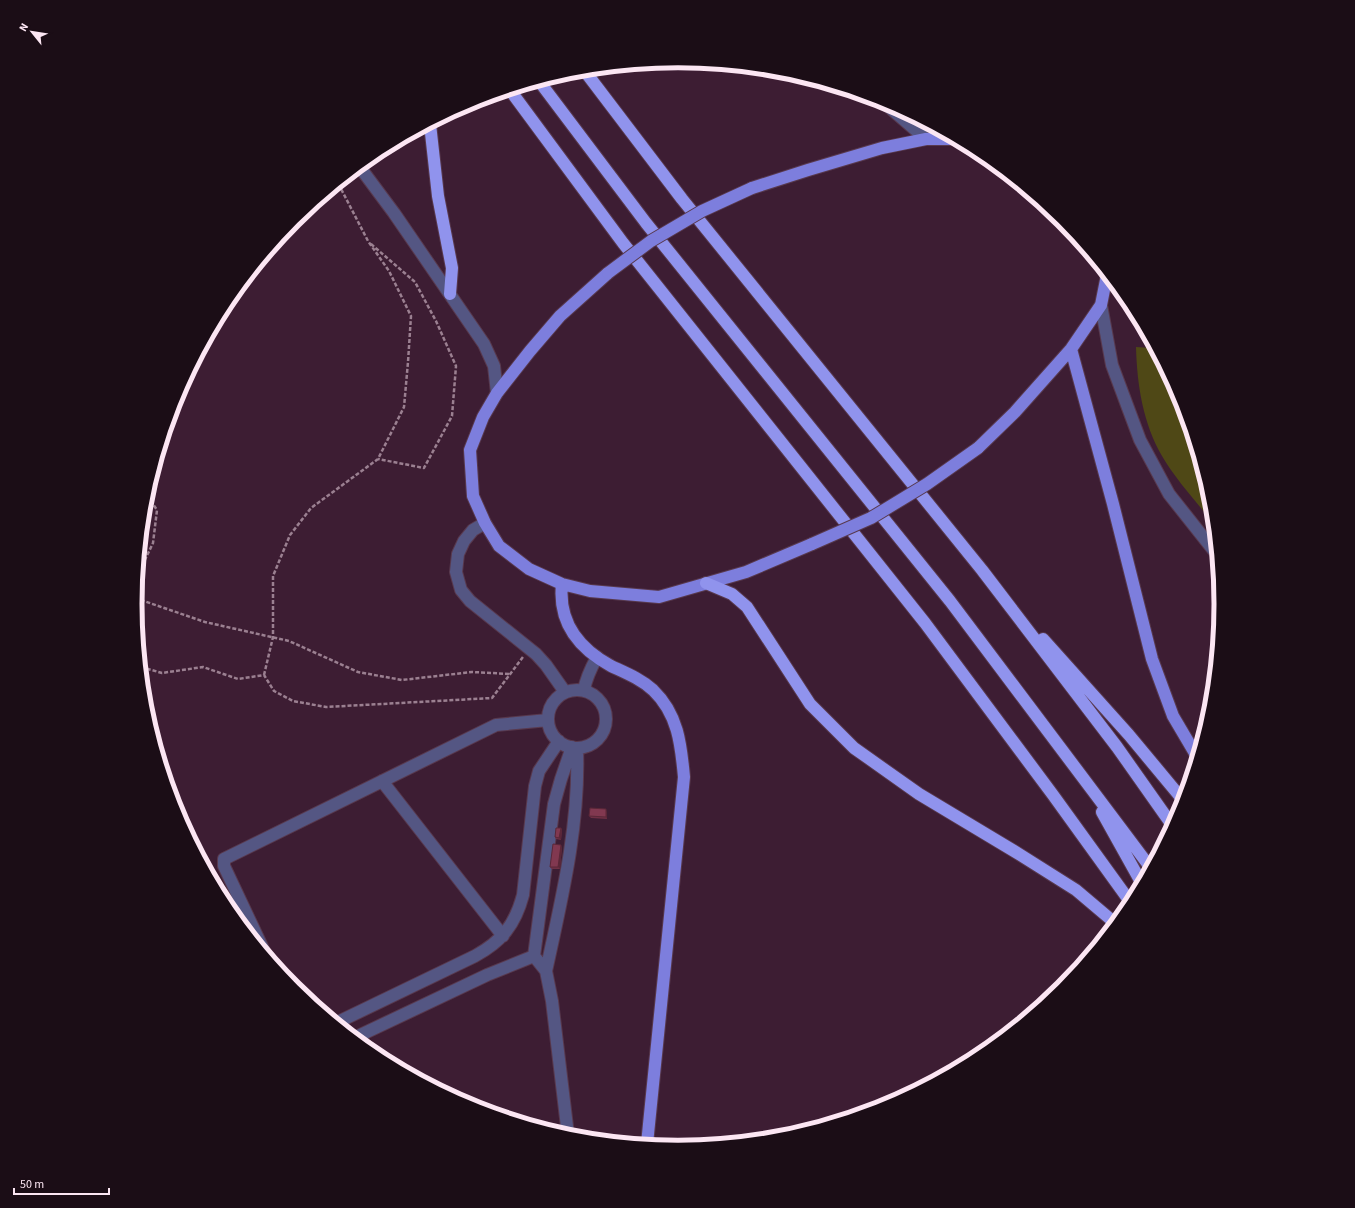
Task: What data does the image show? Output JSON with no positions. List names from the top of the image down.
{
  "scale_bar": "50 m",
  "north": "top left"
}
